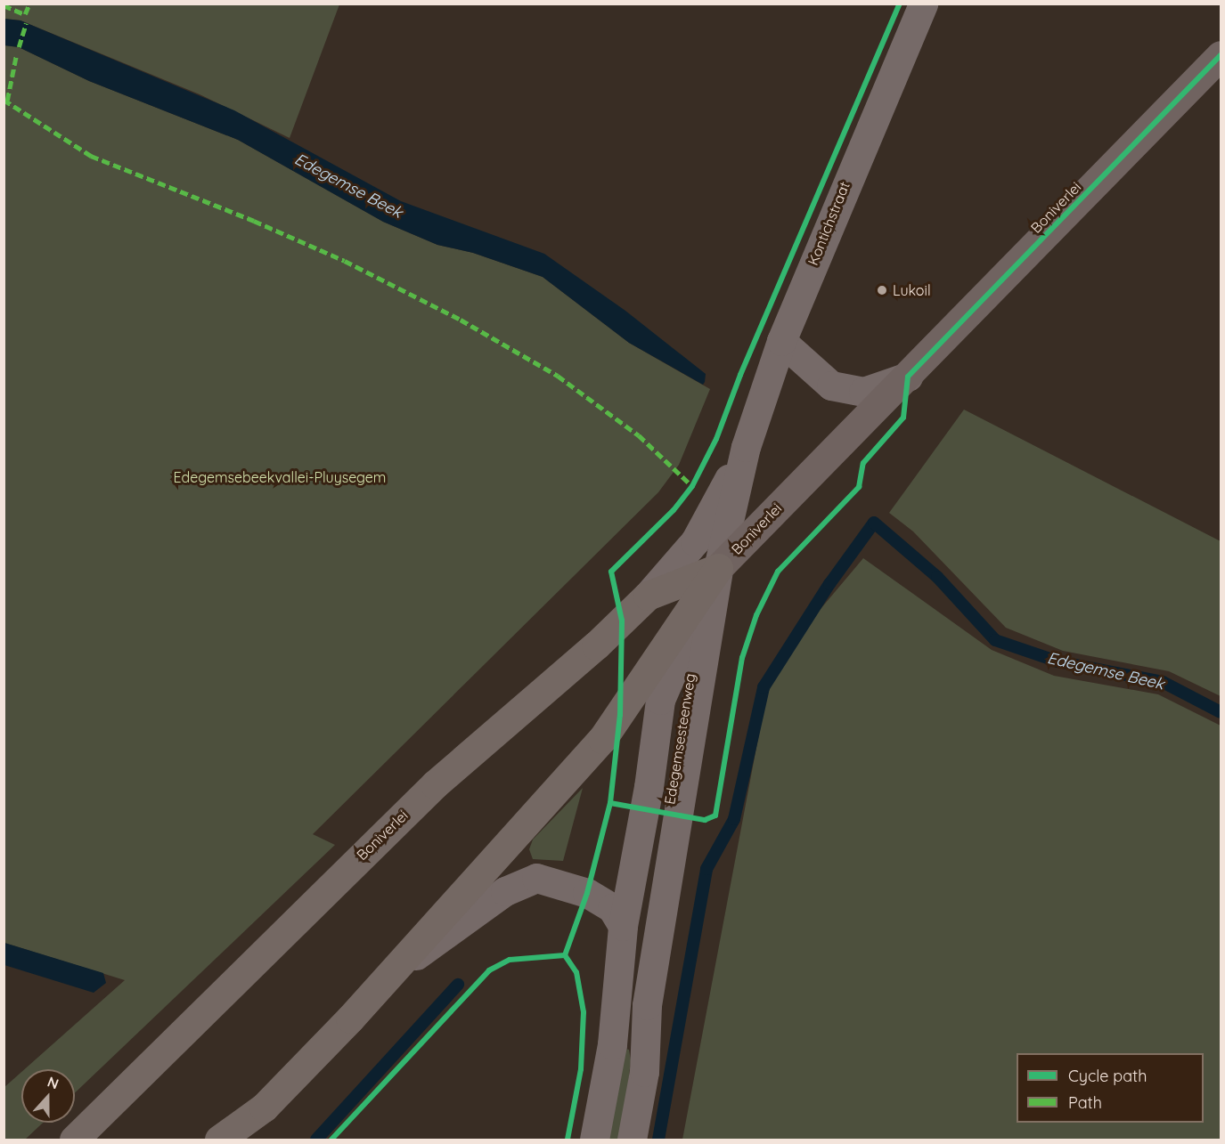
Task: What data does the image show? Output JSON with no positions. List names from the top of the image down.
{
  "streets": {
    "highway": ["Boniverlei"],
    "street": ["Kontichstraat", "Edegemsesteenweg"]
  },
  "crossings": [
    ["Boniverlei", "Kontichstraat"],
    ["Boniverlei", "Edegemsesteenweg"],
    ["Kontichstraat", "Edegemsesteenweg"]
  ],
  "water": ["Edegemse Beek"],
  "parks": ["Edegemsebeekvallei-Pluysegem"],
  "places": ["Lukoil"],
  "legend": ["Cycle path", "Path"],
  "north": "top"
}
